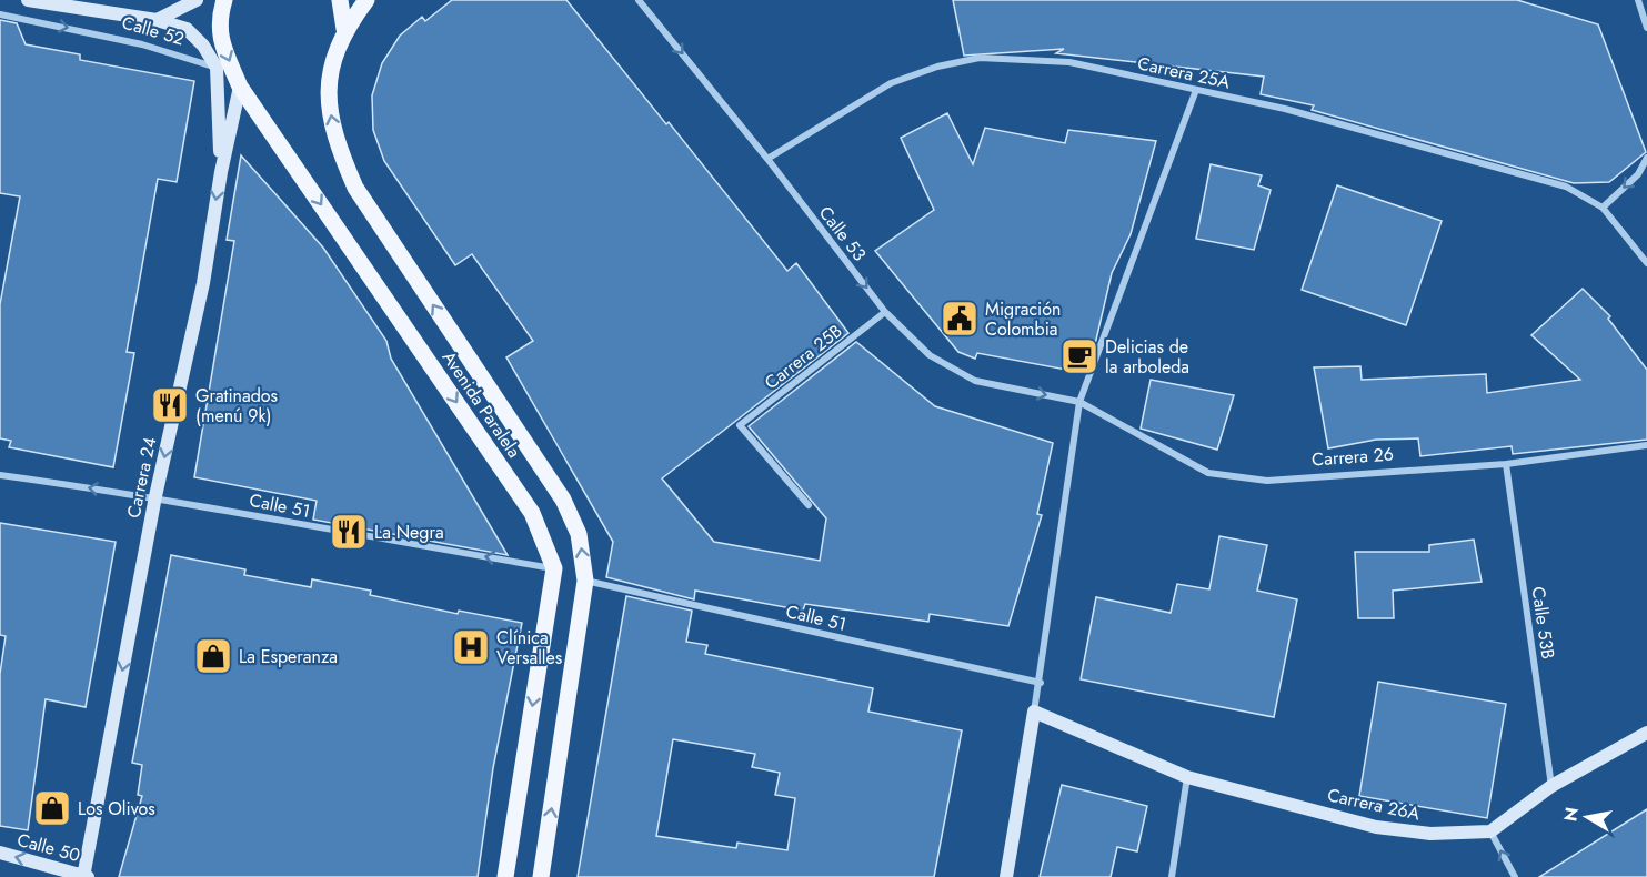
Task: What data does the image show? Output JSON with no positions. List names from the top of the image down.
{
  "streets": {
    "main road": [
      "Calle 52",
      "Avenida Paralela",
      "Carrera 24",
      "Carrera 26A",
      "Calle 50"
    ],
    "street": [
      "Carrera 25A",
      "Calle 53",
      "Carrera 25B",
      "Carrera 26",
      "Calle 51",
      "Calle 53B"
    ]
  },
  "crossings": [
    ["Carrera 25A", "Calle 53"],
    ["Calle 53", "Carrera 25B"],
    ["Calle 53", "Carrera 26"],
    ["Avenida Paralela", "Carrera 24"],
    ["Avenida Paralela", "Calle 51"],
    ["Carrera 26", "Calle 53B"],
    ["Carrera 24", "Calle 51"],
    ["Carrera 24", "Calle 50"]
  ],
  "one_way": [
    "Calle 53",
    "Carrera 24",
    "Calle 51",
    "Calle 50"
  ],
  "places": {
    "public building": ["Migración Colombia"],
    "cafe": ["Delicias de la arboleda"],
    "restaurant": ["Gratinados (menú 9k)", "La Negra"],
    "hospital": ["Clínica Versalles"],
    "shop": ["La Esperanza", "Los Olivos"]
  },
  "north": "left"
}
